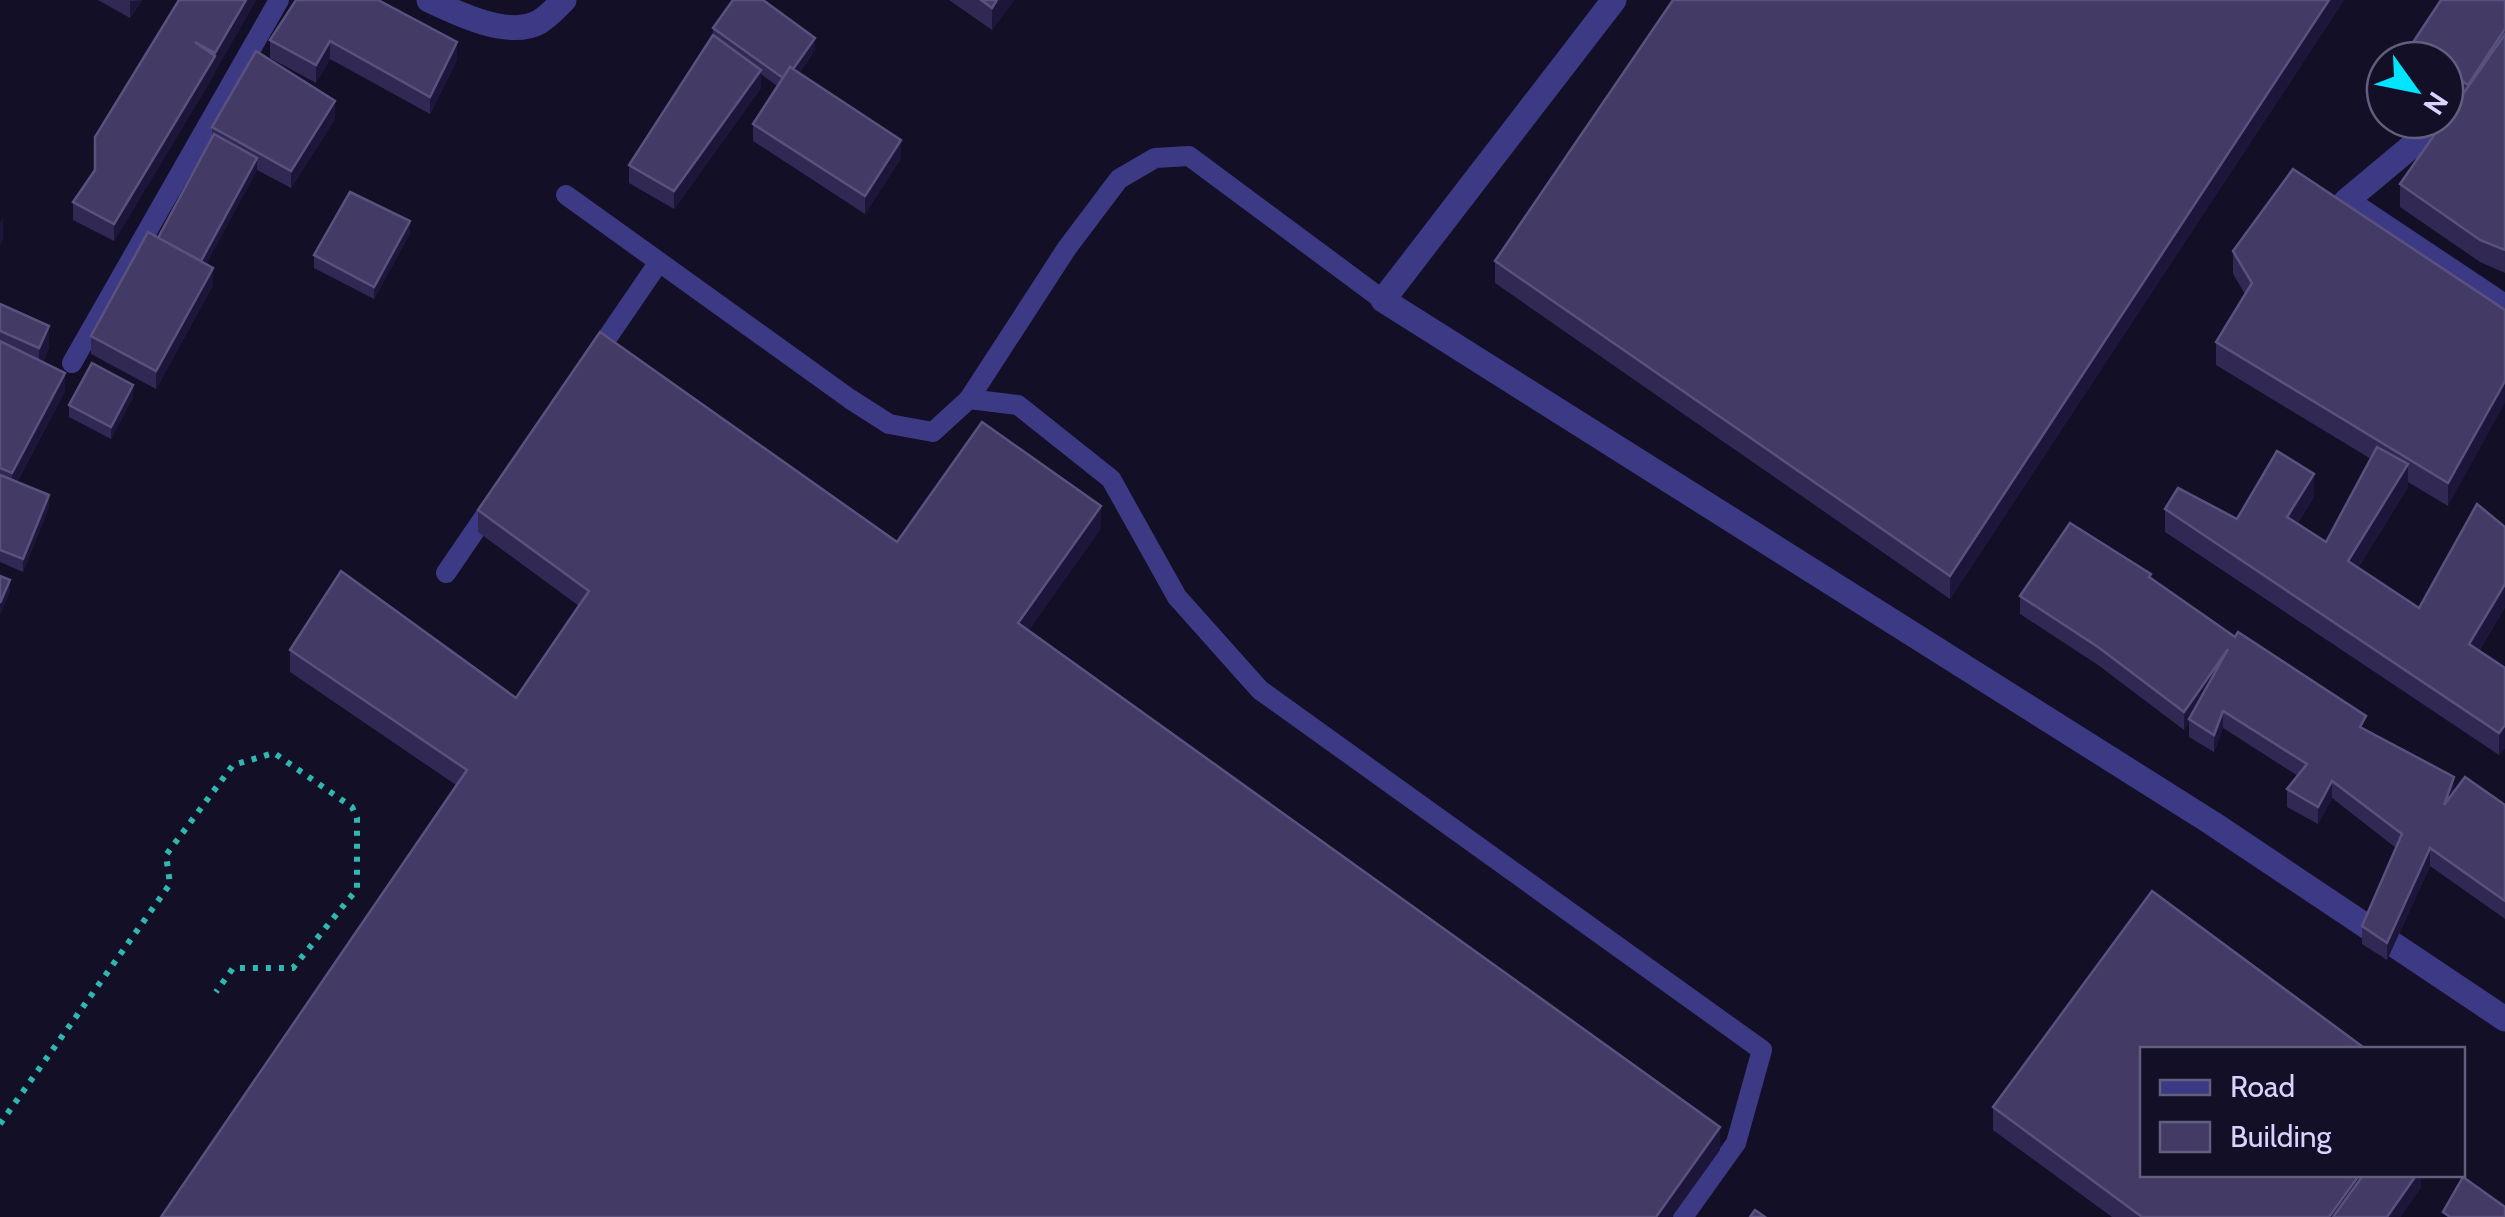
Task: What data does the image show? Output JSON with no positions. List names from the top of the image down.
{
  "legend": ["Road", "Building"],
  "north": "bottom right"
}
